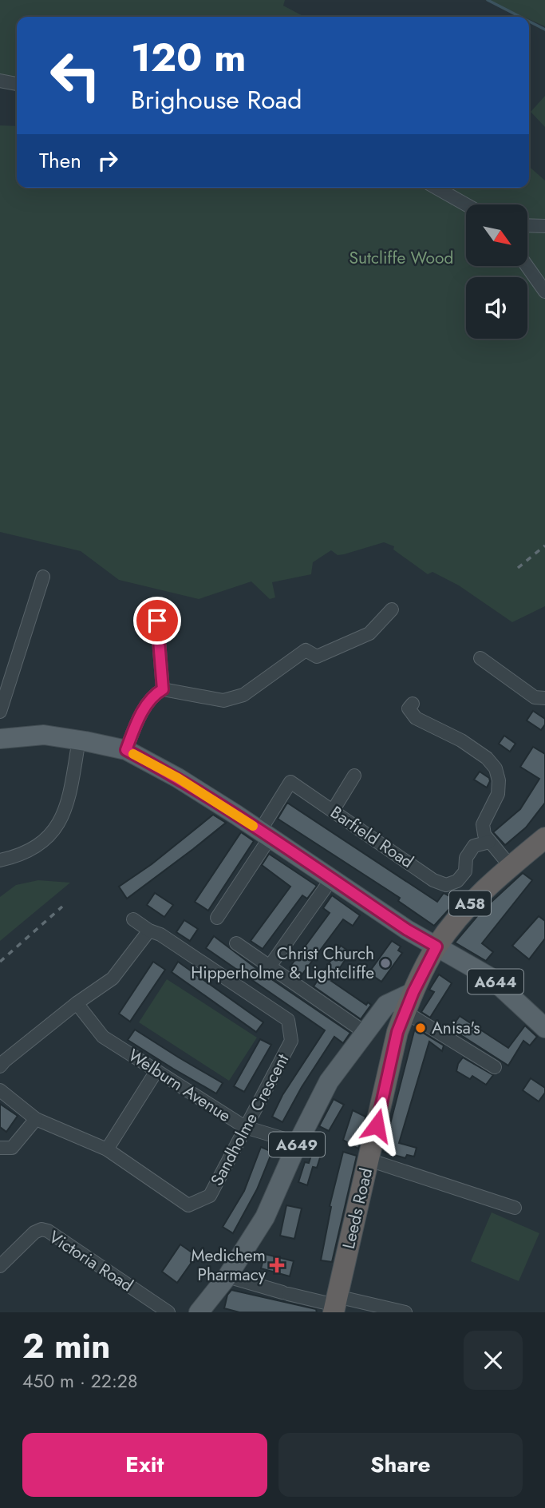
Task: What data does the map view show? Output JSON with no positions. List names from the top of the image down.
{
  "streets": {
    "highway": ["A58", "Leeds Road"],
    "main road": ["A644", "A649"],
    "street": [
      "Barfield Road",
      "Welburn Avenue",
      "Sandholme Crescent",
      "Victoria Road"
    ]
  },
  "crossings": [
    ["Barfield Road", "A644"],
    ["A58", "A644"],
    ["A58", "Leeds Road"],
    ["A644", "Leeds Road"],
    ["Welburn Avenue", "Sandholme Crescent"],
    ["Welburn Avenue", "A649"],
    ["A649", "Leeds Road"]
  ],
  "parks": ["Sutcliffe Wood"],
  "places": {
    "other": ["Christ Church Hipperholme & Lightcliffe", "Anisa's"],
    "health": ["Medichem Pharmacy"]
  },
  "north": "bottom right",
  "page": {
    "turn": ["120 m", "Brighouse Road"],
    "then": "Then",
    "heading": ["2 min", "450 m · 22:28"],
    "buttons": ["Exit", "Share"]
  }
}
